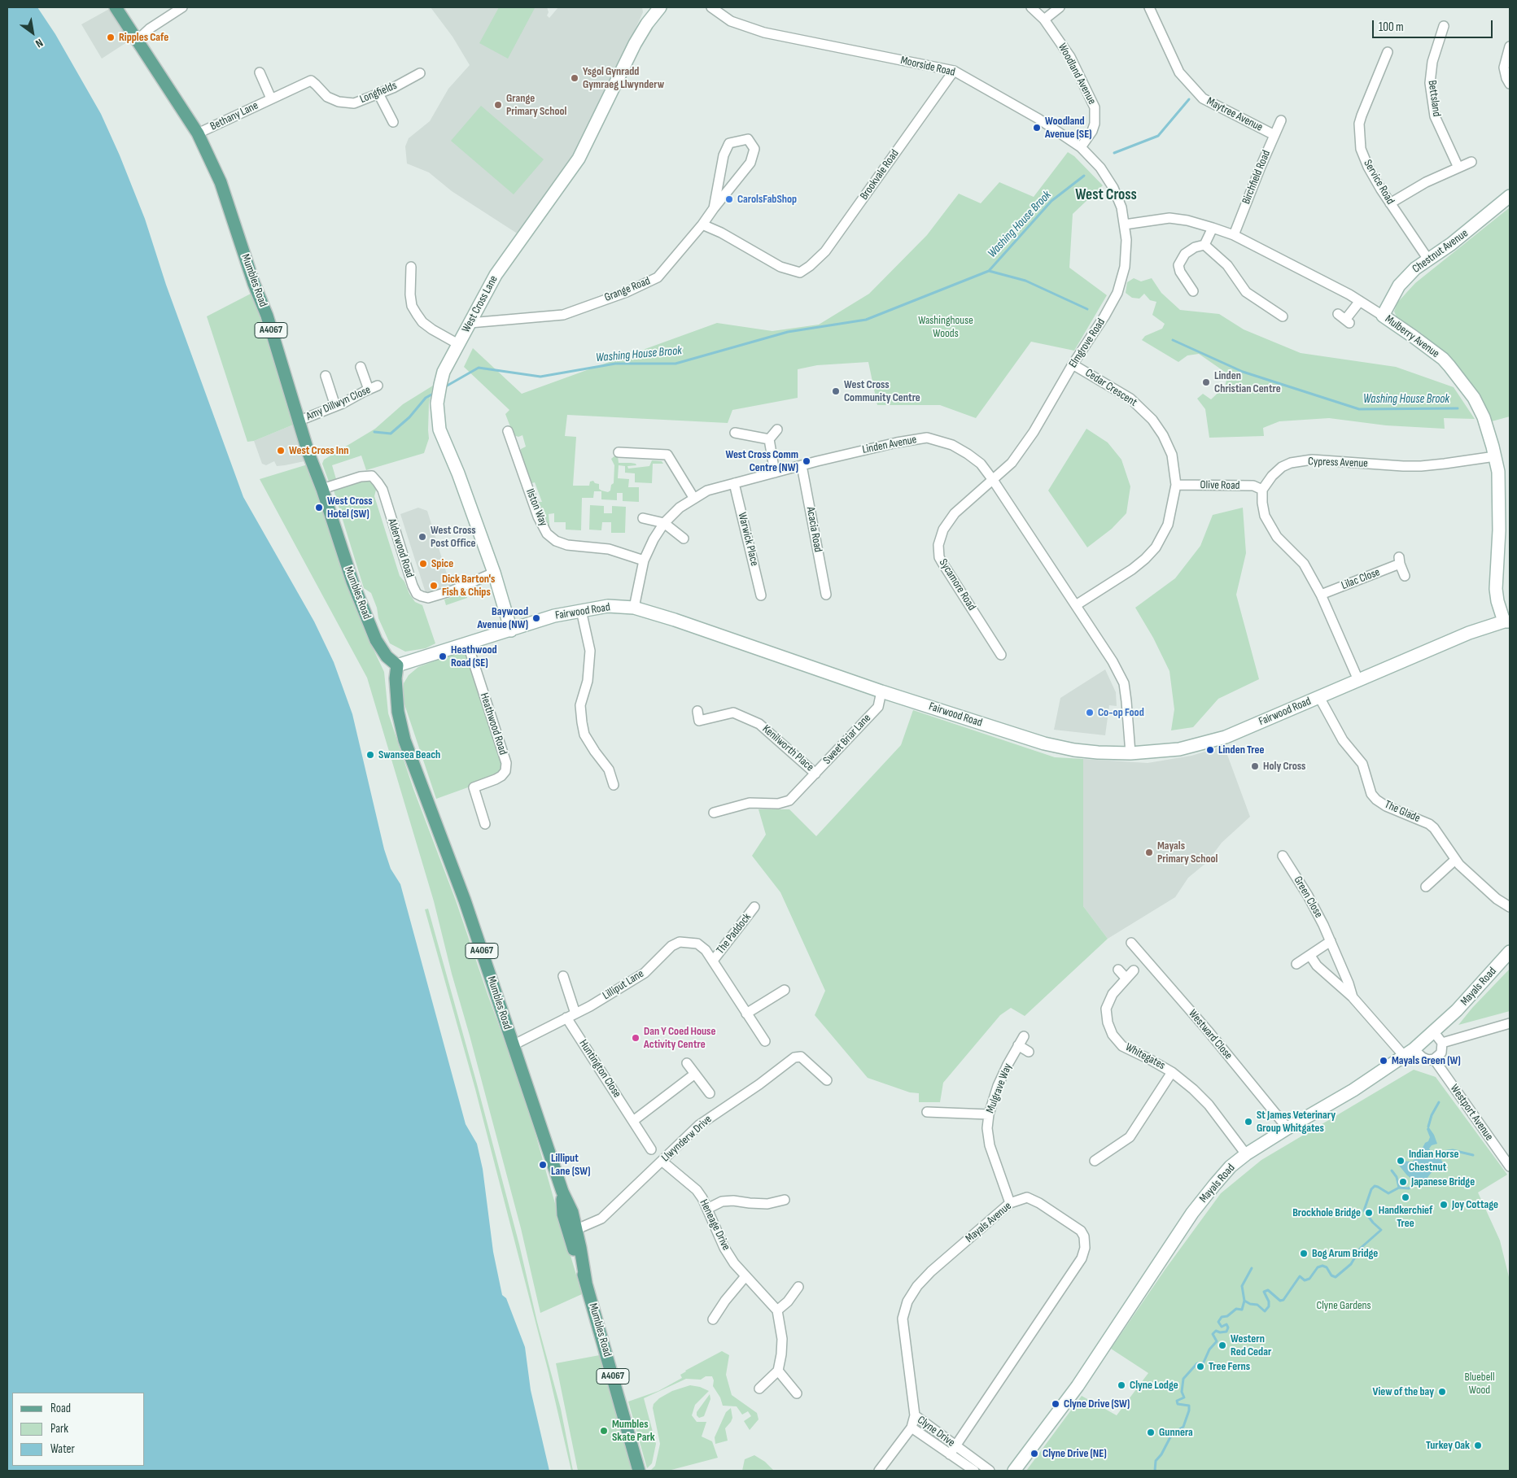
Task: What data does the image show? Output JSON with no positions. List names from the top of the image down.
{
  "streets": {
    "main road": ["Mumbles Road", "A4067"],
    "street": [
      "Moorside Road",
      "Woodland Avenue",
      "Longfields",
      "Bettsland",
      "Maytree Avenue",
      "Bethany Lane",
      "Brookvale Road",
      "Birchfield Road",
      "Service Road",
      "Chestnut Avenue",
      "Grange Road",
      "West Cross Lane",
      "Mulberry Avenue",
      "Elmgrove Road",
      "Cedar Crescent",
      "Amy Dillwyn Close",
      "Linden Avenue",
      "Cypress Avenue",
      "Olive Road",
      "Ilston Way",
      "Acacia Road",
      "Warwick Place",
      "Alderwood Road",
      "Lilac Close",
      "Sycamore Road",
      "Fairwood Road",
      "Heathwood Road",
      "Sweet Briar Lane",
      "Kenilworth Place",
      "The Glade",
      "Green Close",
      "The Paddock",
      "Lilliput Lane",
      "Mayals Road",
      "Westward Close",
      "Whitegates",
      "Huntington Close",
      "Mulgrave Way",
      "Westport Avenue",
      "Llwynderw Drive",
      "Mayals Avenue",
      "Heneage Drive",
      "Clyne Drive"
    ]
  },
  "crossings": [
    ["Moorside Road", "Woodland Avenue"],
    ["Moorside Road", "Brookvale Road"],
    ["Moorside Road", "Elmgrove Road"],
    ["Longfields", "Bethany Lane"],
    ["Maytree Avenue", "Birchfield Road"],
    ["Bethany Lane", "Mumbles Road"],
    ["Brookvale Road", "Grange Road"],
    ["Birchfield Road", "Mulberry Avenue"],
    ["Service Road", "Chestnut Avenue"],
    ["Chestnut Avenue", "Mulberry Avenue"],
    ["Mumbles Road", "Amy Dillwyn Close"],
    ["Mumbles Road", "Alderwood Road"],
    ["Mumbles Road", "Fairwood Road"],
    ["Mumbles Road", "Lilliput Lane"],
    ["Mumbles Road", "Llwynderw Drive"],
    ["Grange Road", "West Cross Lane"],
    ["West Cross Lane", "Alderwood Road"],
    ["West Cross Lane", "Fairwood Road"],
    ["Mulberry Avenue", "Elmgrove Road"],
    ["Mulberry Avenue", "Cypress Avenue"],
    ["Mulberry Avenue", "Fairwood Road"],
    ["Elmgrove Road", "Cedar Crescent"],
    ["Elmgrove Road", "Linden Avenue"],
    ["Elmgrove Road", "Sycamore Road"],
    ["Cedar Crescent", "Linden Avenue"],
    ["Cedar Crescent", "Olive Road"],
    ["Linden Avenue", "Ilston Way"],
    ["Linden Avenue", "Acacia Road"],
    ["Linden Avenue", "Warwick Place"],
    ["Linden Avenue", "Sycamore Road"],
    ["Linden Avenue", "Fairwood Road"],
    ["Cypress Avenue", "Olive Road"],
    ["Fairwood Road", "Heathwood Road"],
    ["Fairwood Road", "Sweet Briar Lane"],
    ["Fairwood Road", "The Glade"],
    ["Sweet Briar Lane", "Kenilworth Place"],
    ["Green Close", "Mayals Road"],
    ["Green Close", "Westport Avenue"],
    ["The Paddock", "Lilliput Lane"],
    ["Lilliput Lane", "Huntington Close"],
    ["Mayals Road", "Westward Close"],
    ["Mayals Road", "Whitegates"],
    ["Mulgrave Way", "Mayals Avenue"],
    ["Llwynderw Drive", "Heneage Drive"],
    ["Mayals Avenue", "Clyne Drive"]
  ],
  "districts": ["West Cross"],
  "water": ["Washing House Brook"],
  "parks": ["Washinghouse Woods", "Clyne Gardens", "Bluebell Wood"],
  "places": [
    "Ripples Cafe",
    "Ysgol Gynradd Gymraeg Llwynderw",
    "Grange Primary School",
    "Woodland Avenue (SE)",
    "CarolsFabShop",
    "Linden Christian Centre",
    "West Cross Community Centre",
    "West Cross Inn",
    "West Cross Comm Centre (NW)",
    "West Cross Hotel (SW)",
    "West Cross Post Office",
    "Spice",
    "Dick Barton's Fish & Chips",
    "Baywood Avenue (NW)",
    "Heathwood Road (SE)",
    "Co-op Food",
    "Linden Tree",
    "Swansea Beach",
    "Holy Cross",
    "Mayals Primary School",
    "Dan Y Coed House Activity Centre",
    "Mayals Green (W)",
    "St James Veterinary Group Whitgates",
    "Indian Horse Chestnut",
    "Lilliput Lane (SW)",
    "Japanese Bridge",
    "Handkerchief Tree",
    "Joy Cottage",
    "Brockhole Bridge",
    "Bog Arum Bridge",
    "Western Red Cedar",
    "Tree Ferns",
    "Clyne Lodge",
    "View of the bay",
    "Clyne Drive (SW)",
    "Mumbles Skate Park",
    "Gunnera",
    "Turkey Oak",
    "Clyne Drive (NE)"
  ],
  "legend": ["Road", "Park", "Water"],
  "scale_bar": "100 m",
  "north": "bottom right"
}
